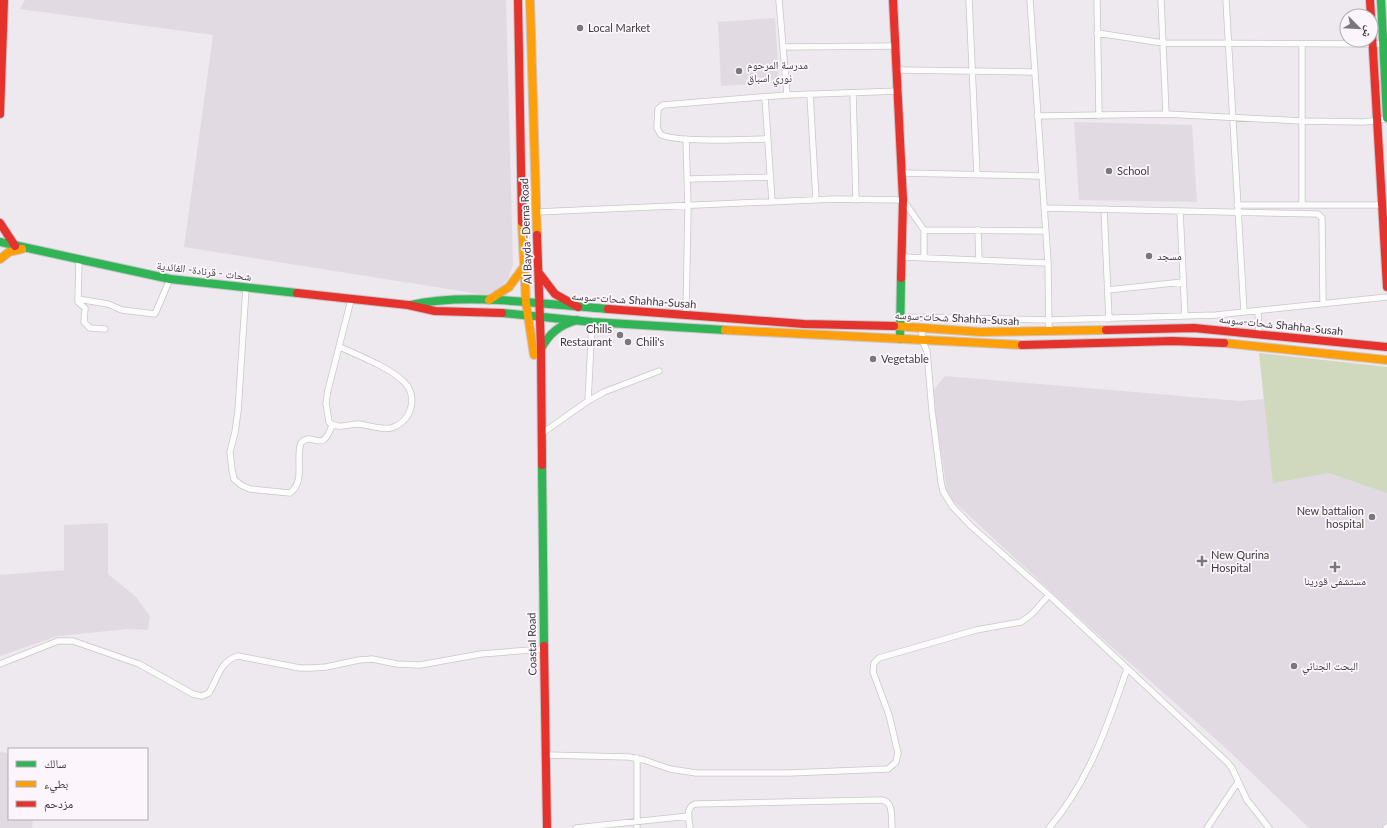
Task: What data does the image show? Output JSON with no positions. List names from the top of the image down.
{
  "streets": {
    "main road": [
      "Al Bayda -Derna Road",
      "شحات - قرنادة- الفائدية",
      "شحات-سوسه Shahha-Susah",
      "Coastal Road"
    ]
  },
  "crossings": [
    ["Al Bayda -Derna Road", "شحات-سوسه Shahha-Susah"],
    ["Al Bayda -Derna Road", "Coastal Road"],
    ["شحات - قرنادة- الفائدية", "شحات-سوسه Shahha-Susah"]
  ],
  "places": {
    "other": [
      "Local Market",
      "مدرسة المرحوم نوري اسباق",
      "School",
      "مسجد",
      "Chills Restaurant",
      "Chili's",
      "Vegetable",
      "New battalion hospital",
      "البحت الجنائي"
    ],
    "health": ["New Qurina Hospital", "مستشفى قورينا"]
  },
  "legend": ["سالك", "بطيء", "مزدحم"],
  "north": "bottom right"
}
